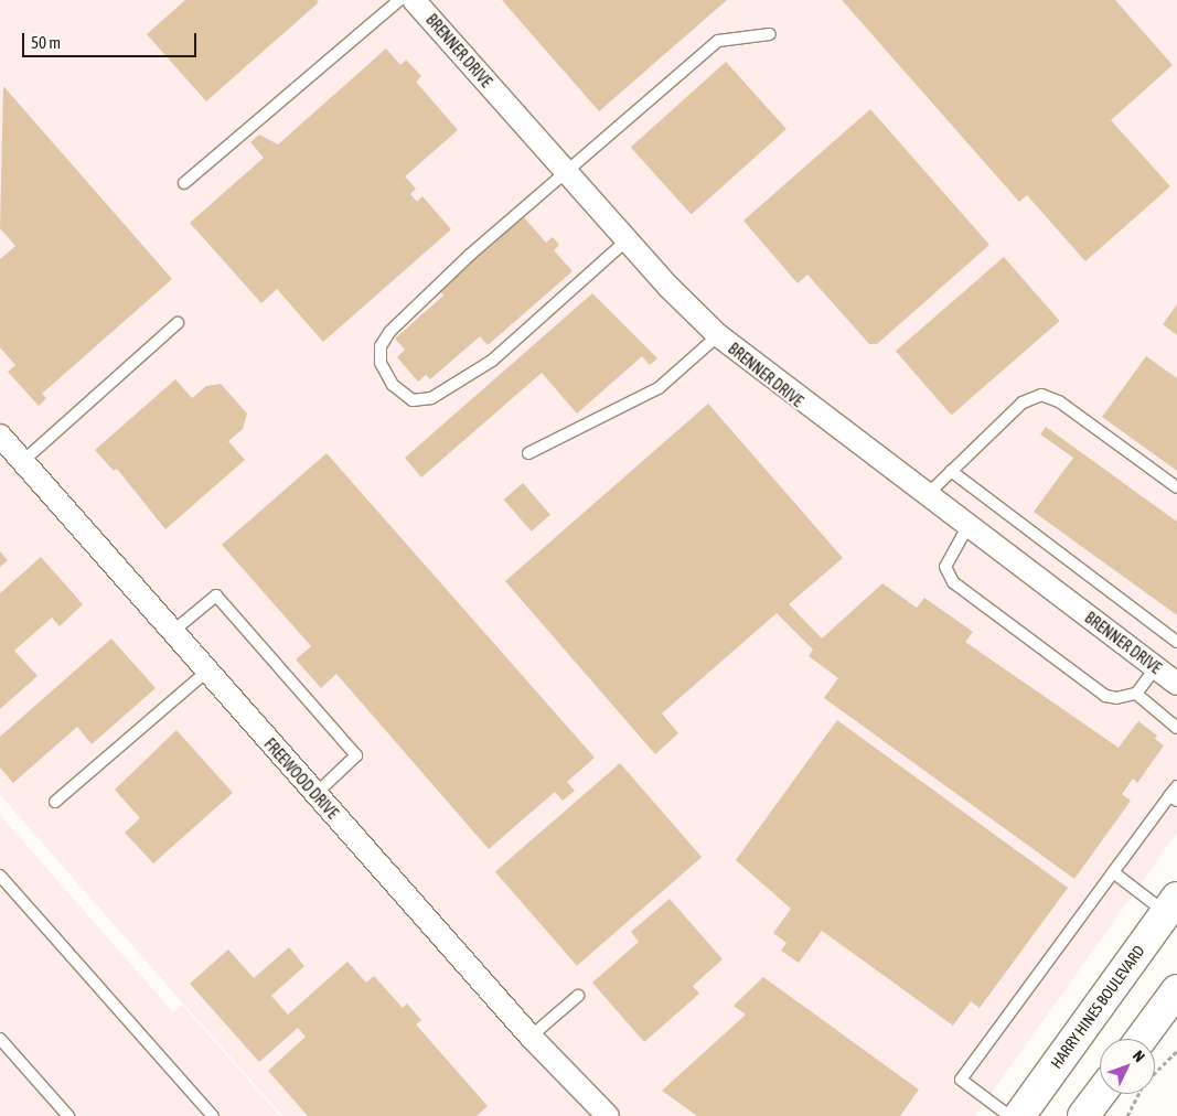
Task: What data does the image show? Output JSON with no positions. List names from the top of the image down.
{
  "streets": {
    "main road": ["HARRY HINES BOULEVARD"],
    "street": ["BRENNER DRIVE", "FREEWOOD DRIVE"]
  },
  "scale_bar": "50 m",
  "north": "top right"
}
